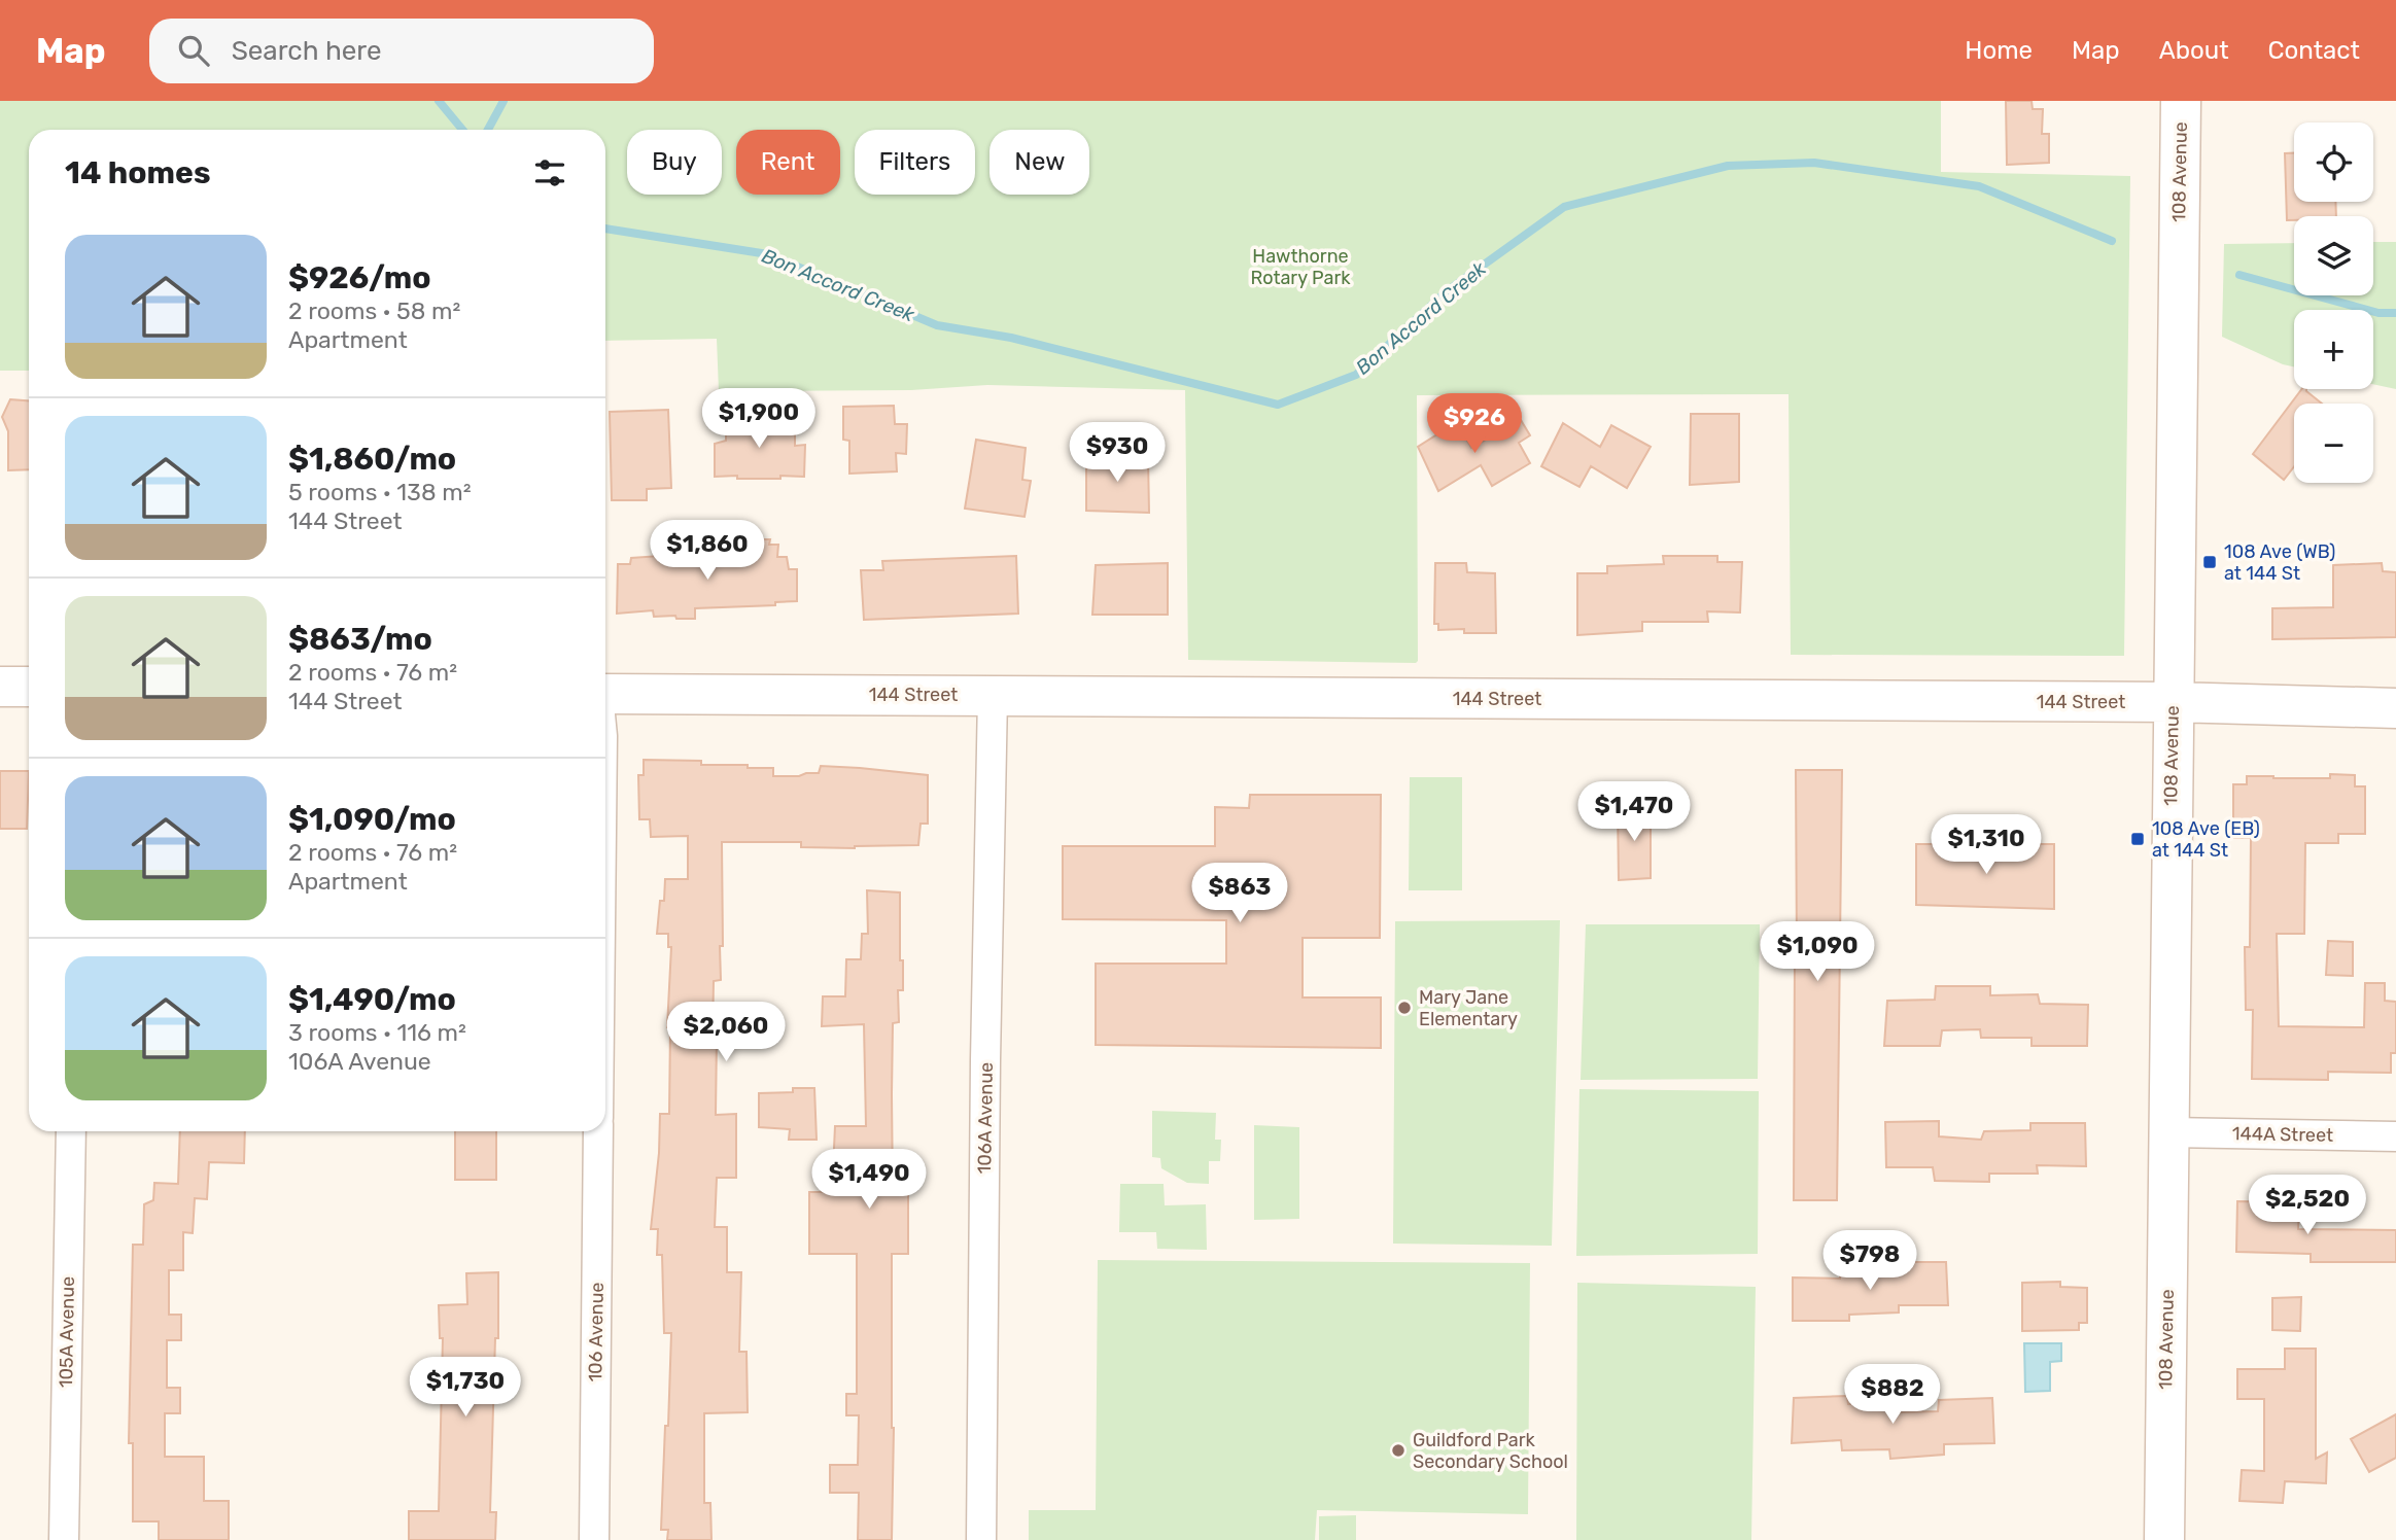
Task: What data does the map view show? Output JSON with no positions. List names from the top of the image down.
{
  "streets": {
    "main road": ["108 Avenue", "144 Street"],
    "street": [
      "106A Avenue",
      "144A Street",
      "105A Avenue",
      "106 Avenue"
    ]
  },
  "crossings": [
    ["108 Avenue", "144 Street"],
    ["108 Avenue", "144A Street"],
    ["144 Street", "106A Avenue"]
  ],
  "water": ["Bon Accord Creek"],
  "parks": ["Hawthorne Rotary Park"],
  "places": {
    "transit": ["108 Ave (WB) at 144 St", "108 Ave (EB) at 144 St"],
    "other": ["Mary Jane Elementary", "Guildford Park Secondary School"]
  },
  "page": {
    "header": "Map",
    "search": "Search here",
    "nav": [
      "Home",
      "Map",
      "About",
      "Contact"
    ],
    "map_buttons": ["+", "−"],
    "chip": [
      "Buy",
      "Rent",
      "Filters",
      "New"
    ],
    "heading": "14 homes",
    "list": [
      {
        "name": "$926/mo",
        "note": "2 rooms · 58 m² · Apartment"
      },
      {
        "name": "$1,860/mo",
        "note": "5 rooms · 138 m² · 144 Street"
      },
      {
        "name": "$863/mo",
        "note": "2 rooms · 76 m² · 144 Street"
      },
      {
        "name": "$1,090/mo",
        "note": "2 rooms · 76 m² · Apartment"
      },
      {
        "name": "$1,490/mo",
        "note": "3 rooms · 116 m² · 106A Avenue"
      }
    ],
    "price": [
      "$1,900",
      "$926",
      "$930",
      "$1,860",
      "$1,470",
      "$1,310",
      "$863",
      "$1,090",
      "$2,060",
      "$1,490",
      "$2,520",
      "$798",
      "$1,730",
      "$882"
    ]
  }
}
